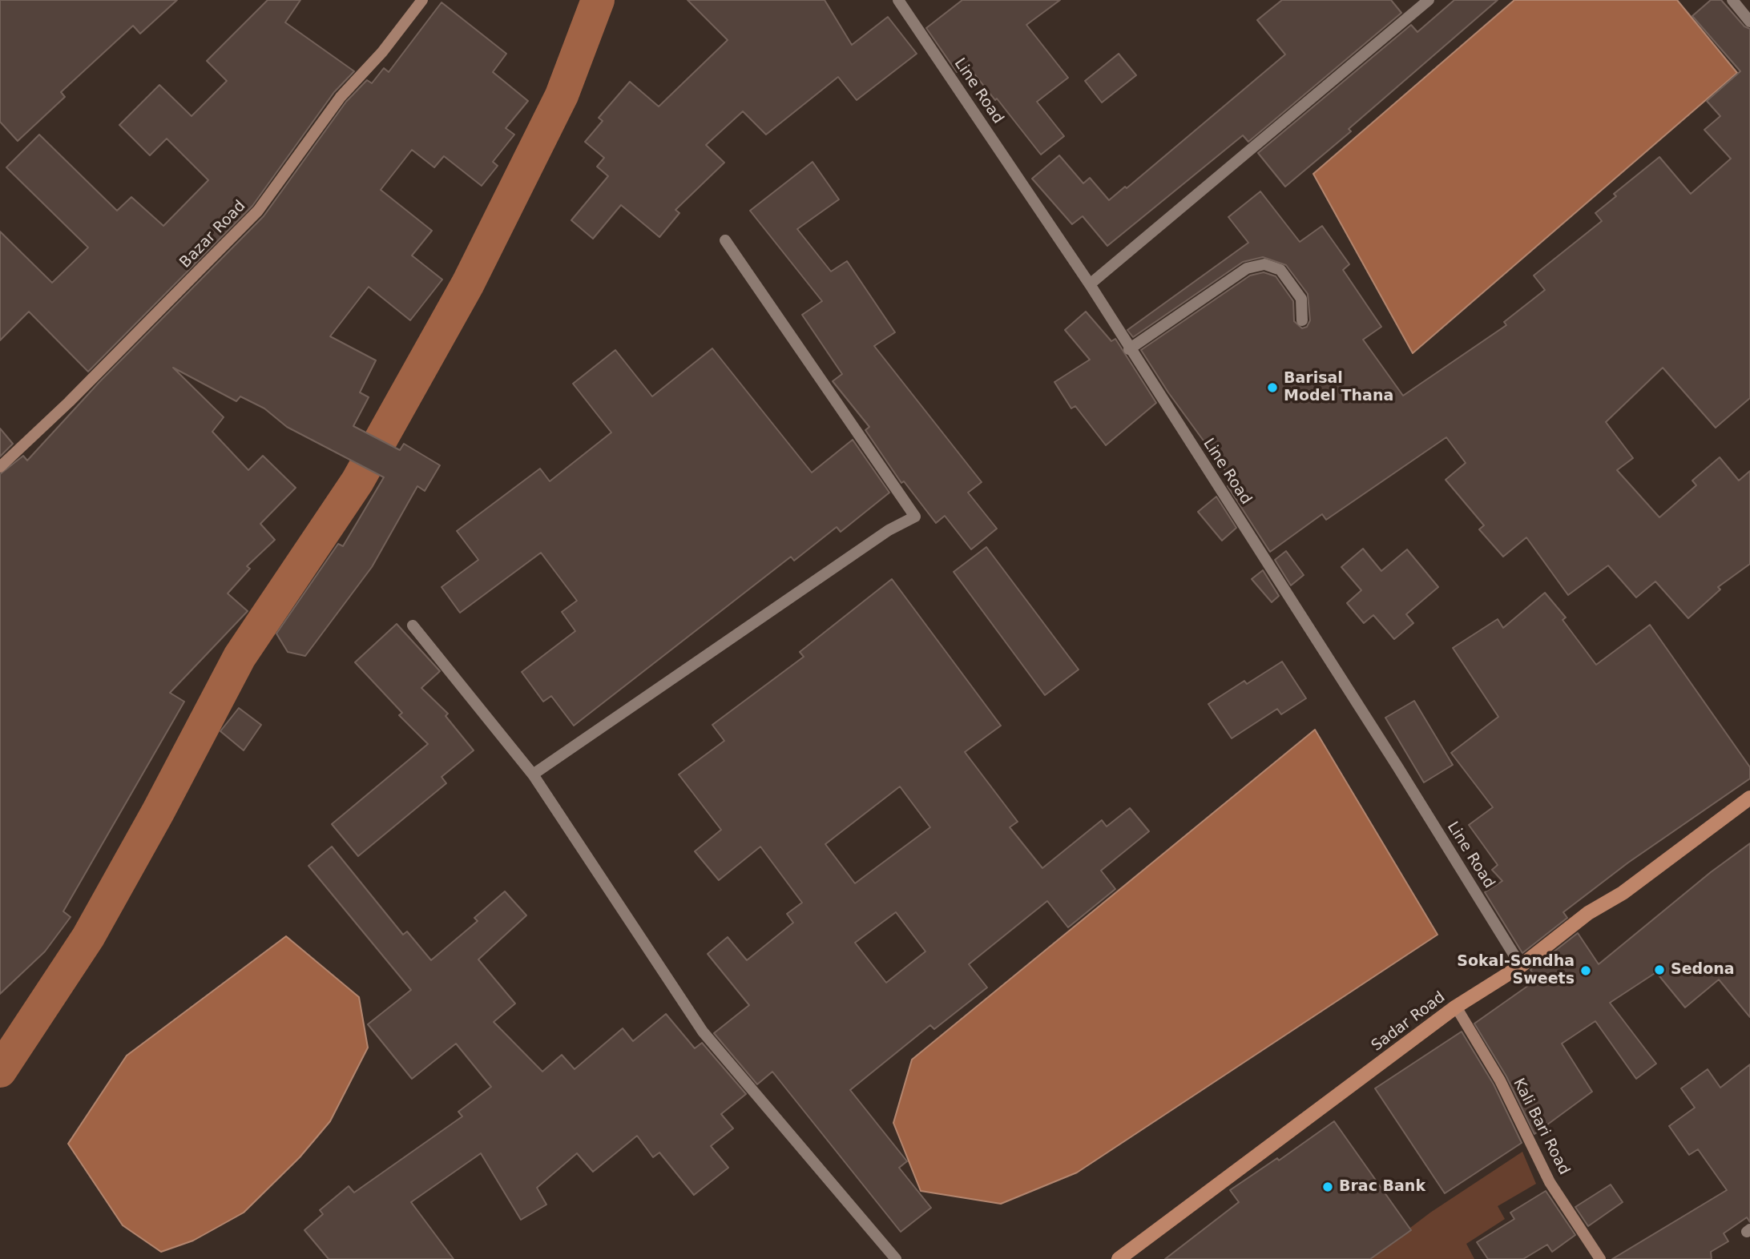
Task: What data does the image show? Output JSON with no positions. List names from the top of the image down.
{
  "streets": {
    "main road": ["Sadar Road"],
    "street": ["Line Road", "Bazar Road", "Kali Bari Road"]
  },
  "crossings": [
    ["Line Road", "Sadar Road"],
    ["Sadar Road", "Kali Bari Road"]
  ],
  "places": [
    "Barisal Model Thana",
    "Sedona",
    "Sokal-Sondha Sweets",
    "Brac Bank"
  ]
}
